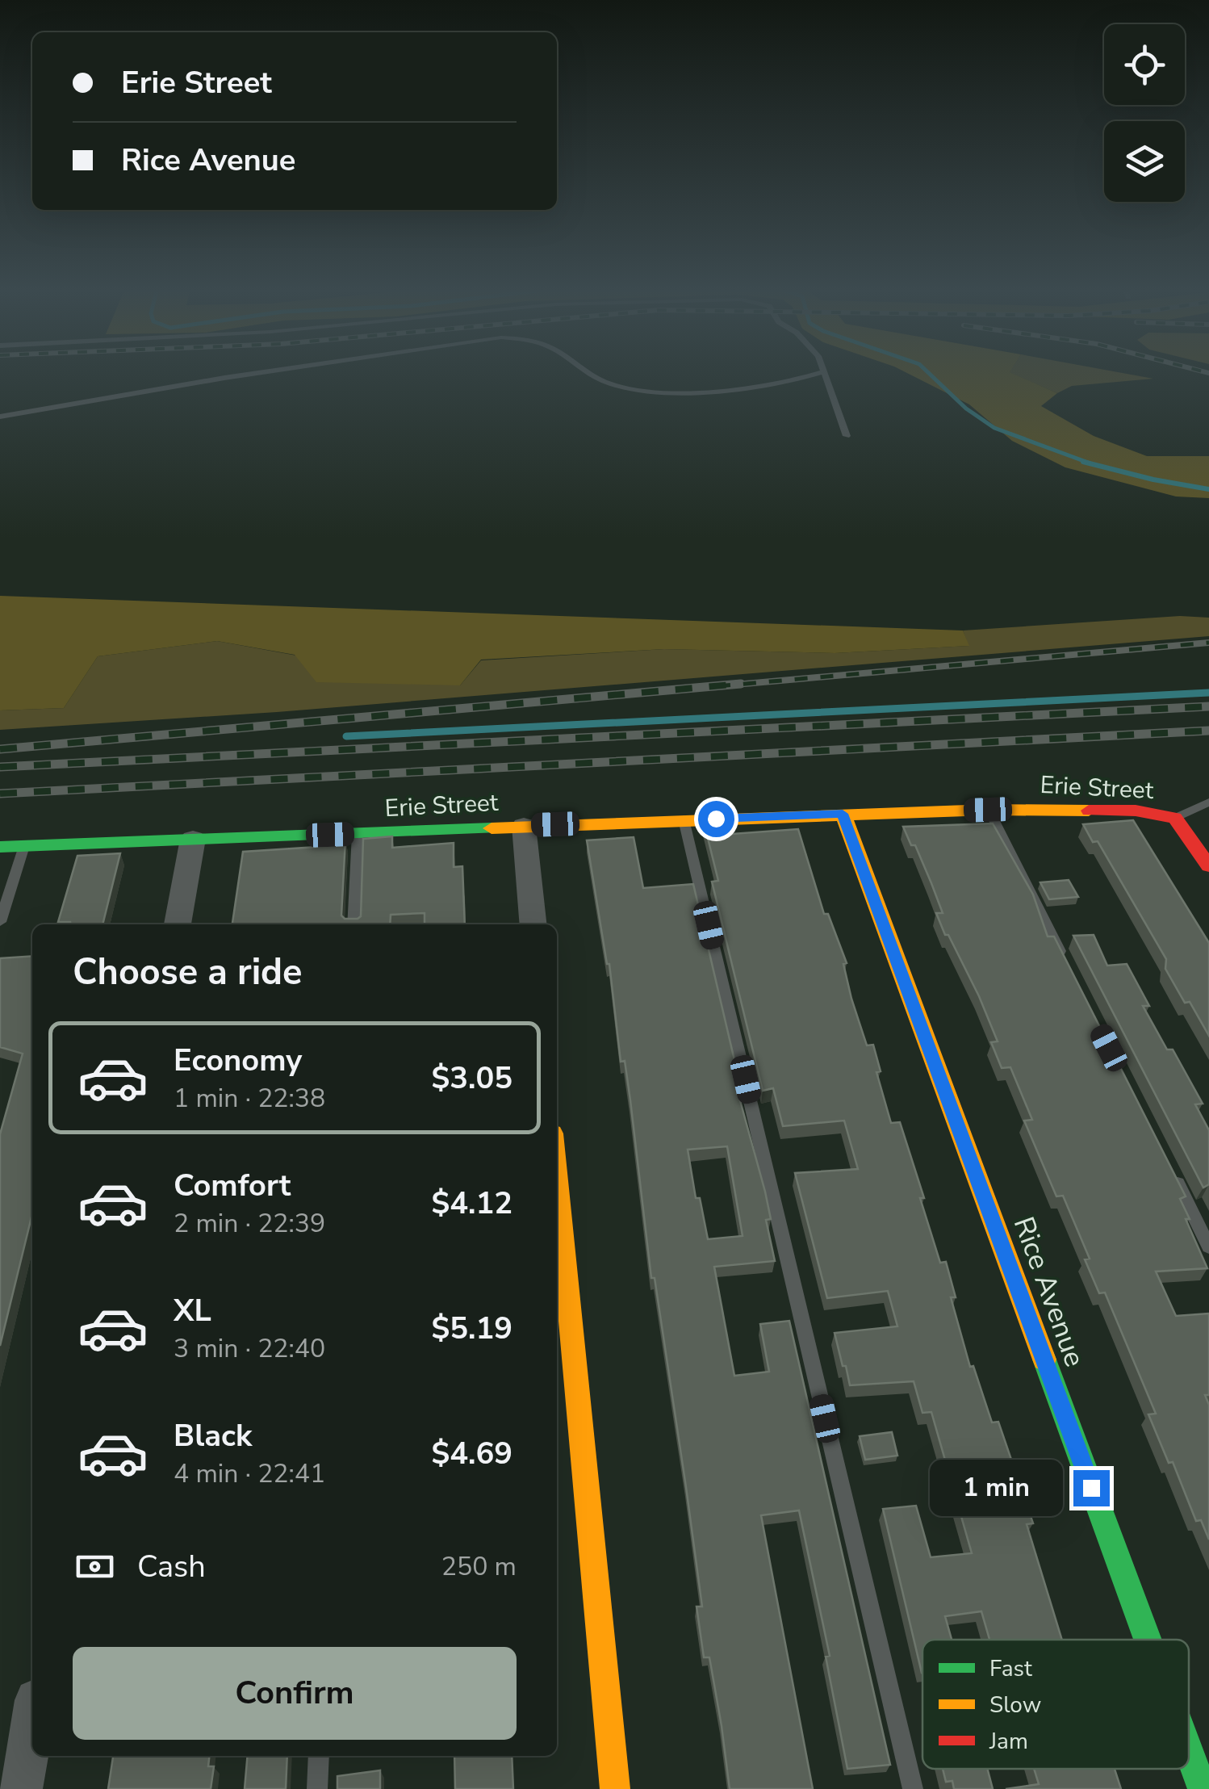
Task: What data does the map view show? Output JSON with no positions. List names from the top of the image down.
{
  "streets": {
    "street": ["Erie Street", "Rice Avenue"]
  },
  "crossings": [
    ["Erie Street", "Rice Avenue"]
  ],
  "legend": ["Fast", "Slow", "Jam"],
  "page": {
    "banner": ["Erie Street", "Rice Avenue"],
    "heading": "Choose a ride",
    "list": [
      {
        "name": "Economy",
        "note": "1 min · 22:38",
        "value": "$3.05"
      },
      {
        "name": "Comfort",
        "note": "2 min · 22:39",
        "value": "$4.12"
      },
      {
        "name": "XL",
        "note": "3 min · 22:40",
        "value": "$5.19"
      },
      {
        "name": "Black",
        "note": "4 min · 22:41",
        "value": "$4.69"
      }
    ],
    "bubble": "1 min",
    "pay": ["Cash", "250 m"],
    "buttons": "Confirm"
  }
}
